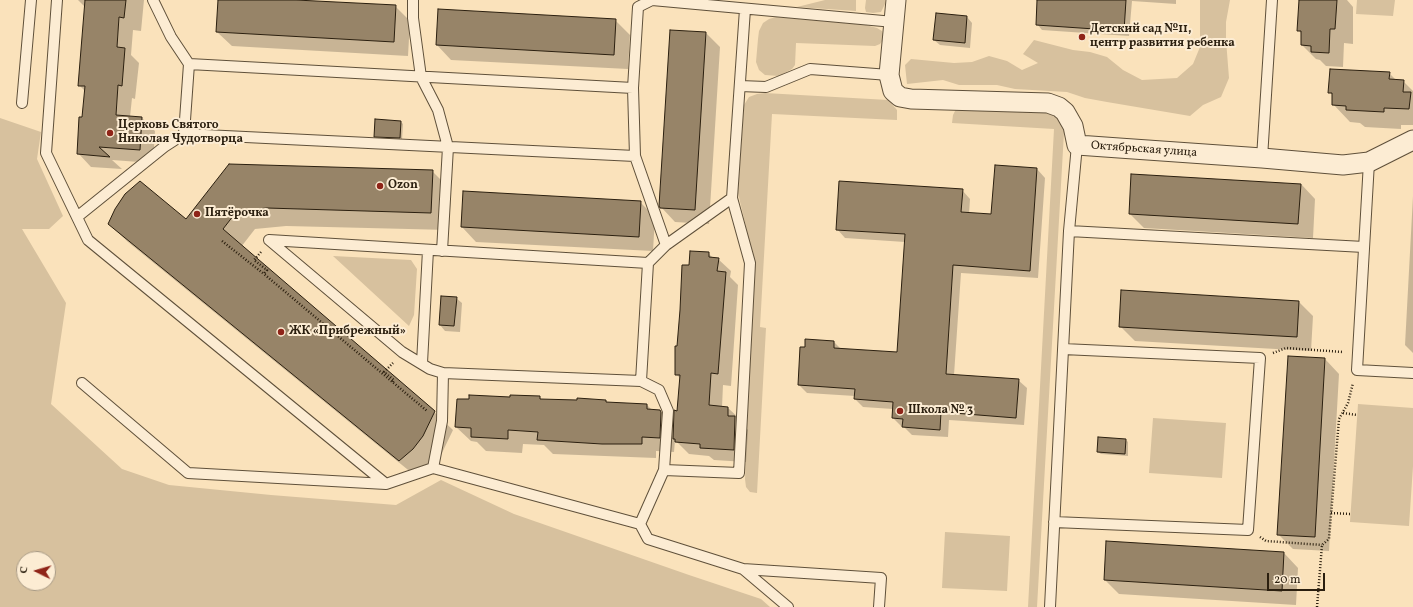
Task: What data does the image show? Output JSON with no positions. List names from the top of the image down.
{
  "streets": {
    "street": ["Октябрьская улица"]
  },
  "places": [
    "Детский сад №11, центр развития ребенка",
    "Церковь Святого Николая Чудотворца",
    "Ozon",
    "Пятёрочка",
    "ЖК «Прибрежный»",
    "Школа № 3"
  ],
  "scale_bar": "20 m",
  "north": "left"
}
